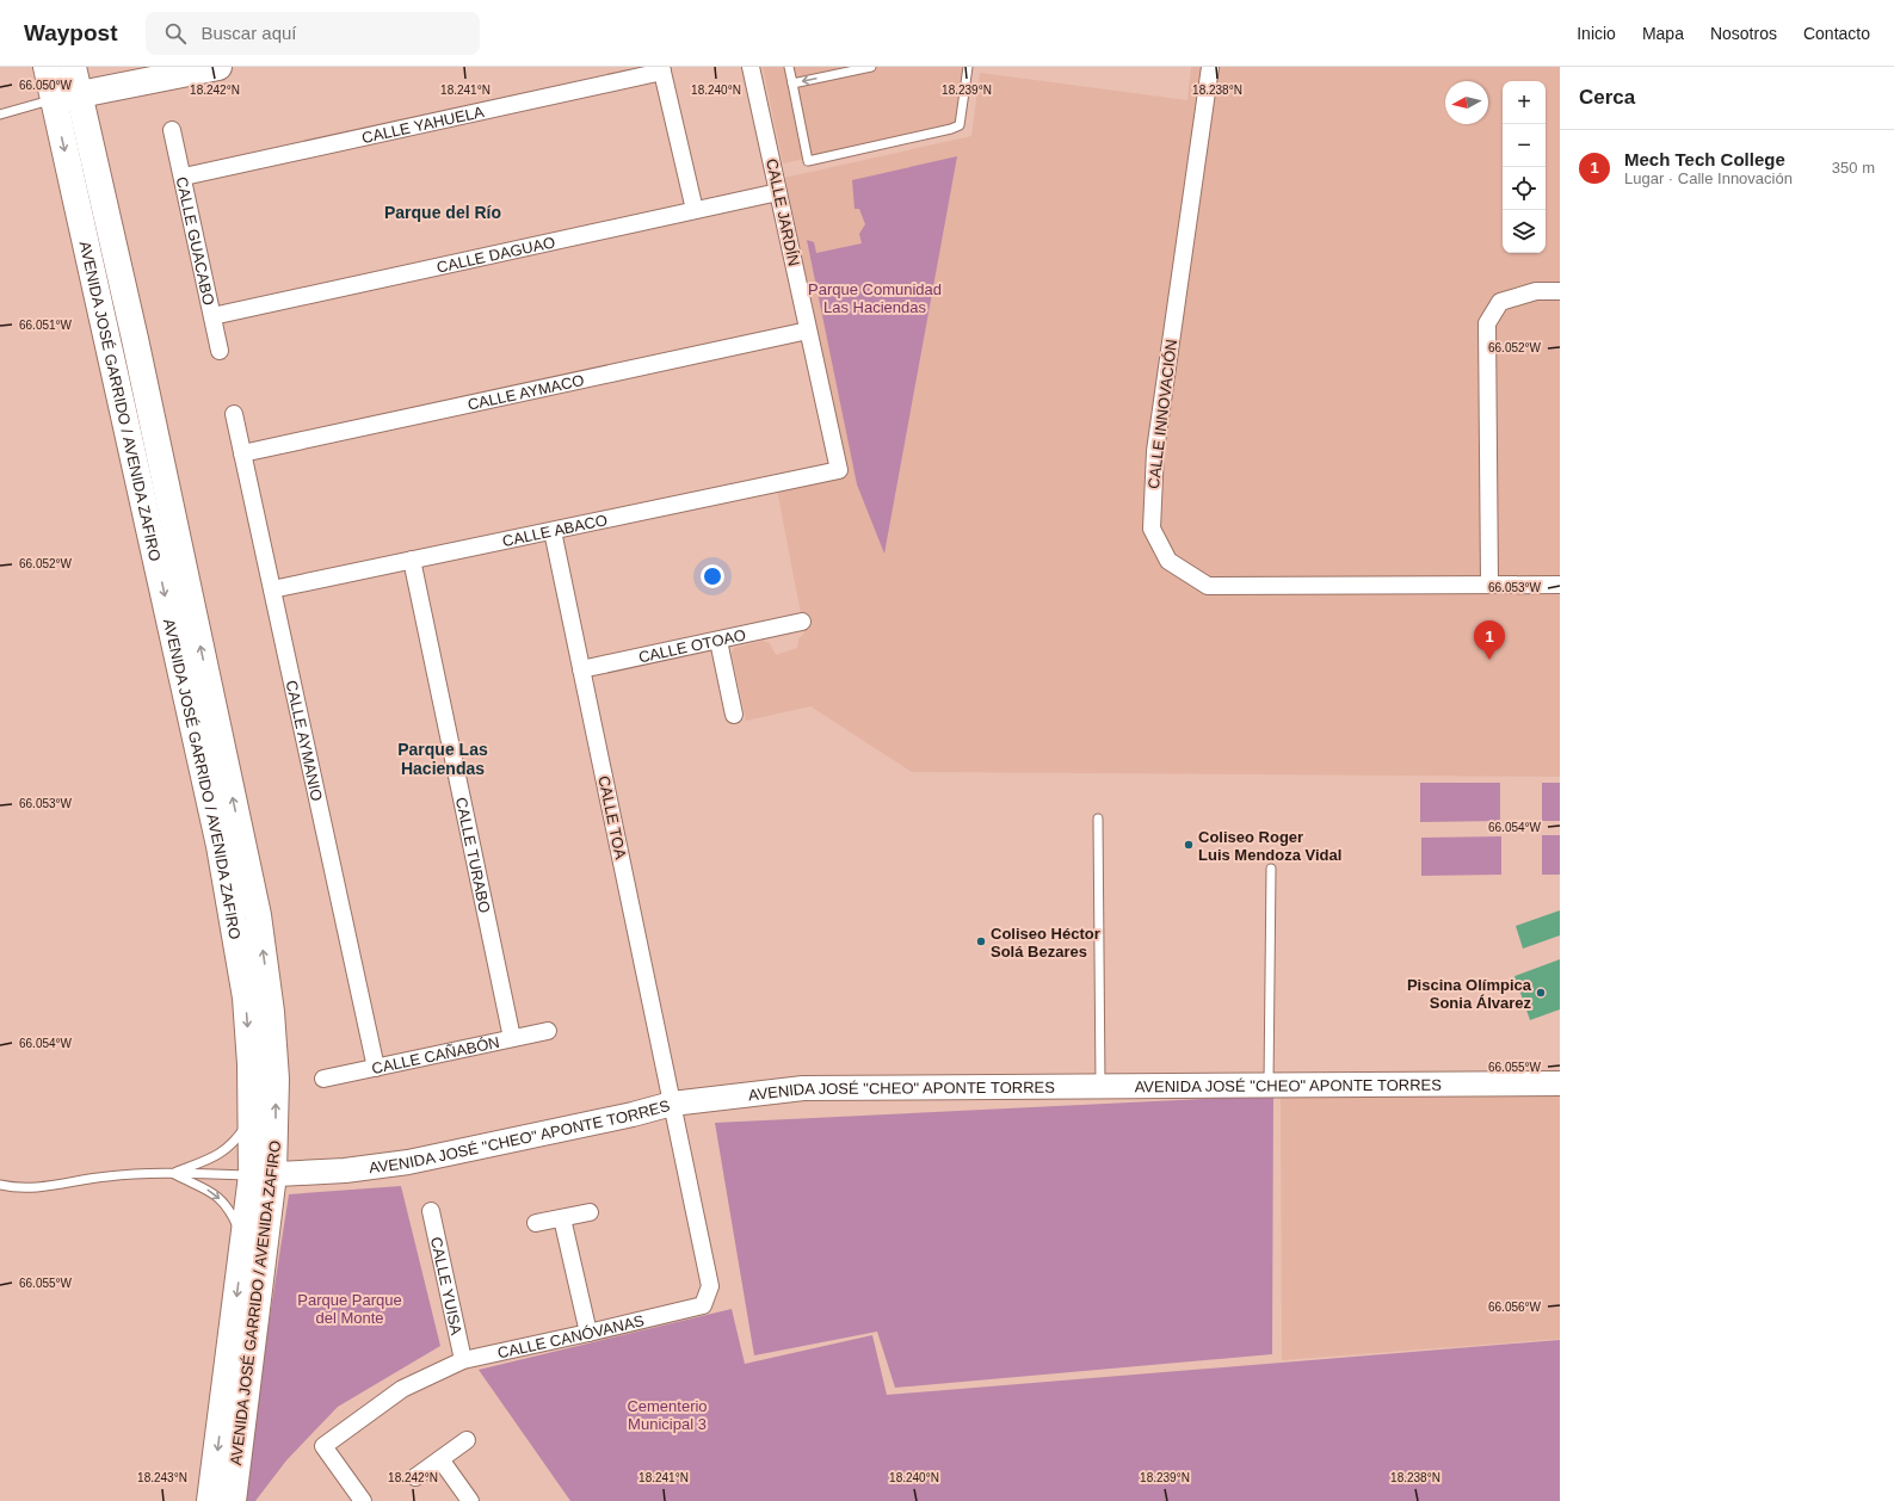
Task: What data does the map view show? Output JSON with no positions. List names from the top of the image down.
{
  "streets": {
    "main road": ["AVENIDA JOSÉ GARRIDO / AVENIDA ZAFIRO"],
    "street": [
      "CALLE YAHUELA",
      "CALLE JARDÍN",
      "CALLE GUACABO",
      "CALLE DAGUAO",
      "CALLE AYMACO",
      "CALLE INNOVACIÓN",
      "CALLE ABACO",
      "CALLE OTOAO",
      "CALLE AYMANIO",
      "CALLE TOA",
      "CALLE TURABO",
      "CALLE CAÑABÓN",
      "AVENIDA JOSÉ \"CHEO\" APONTE TORRES",
      "CALLE YUISA",
      "CALLE CANÓVANAS"
    ]
  },
  "crossings": [
    ["CALLE YAHUELA", "CALLE GUACABO"],
    ["CALLE YAHUELA", "CALLE DAGUAO"],
    ["CALLE JARDÍN", "CALLE DAGUAO"],
    ["CALLE JARDÍN", "CALLE AYMACO"],
    ["CALLE JARDÍN", "CALLE ABACO"],
    ["CALLE GUACABO", "CALLE DAGUAO"],
    ["CALLE AYMACO", "CALLE AYMANIO"],
    ["AVENIDA JOSÉ GARRIDO / AVENIDA ZAFIRO", "AVENIDA JOSÉ \"CHEO\" APONTE TORRES"],
    ["CALLE ABACO", "CALLE AYMANIO"],
    ["CALLE ABACO", "CALLE TOA"],
    ["CALLE ABACO", "CALLE TURABO"],
    ["CALLE OTOAO", "CALLE TOA"],
    ["CALLE AYMANIO", "CALLE CAÑABÓN"],
    ["CALLE TOA", "AVENIDA JOSÉ \"CHEO\" APONTE TORRES"],
    ["CALLE TOA", "CALLE CANÓVANAS"],
    ["CALLE TURABO", "CALLE CAÑABÓN"],
    ["AVENIDA JOSÉ \"CHEO\" APONTE TORRES", "CALLE CANÓVANAS"],
    ["CALLE YUISA", "CALLE CANÓVANAS"]
  ],
  "districts": ["Parque del Río", "Parque Las Haciendas"],
  "parks": ["Parque Comunidad Las Haciendas", "Parque Parque del Monte", "Cementerio Municipal 3"],
  "places": ["Coliseo Roger Luis Mendoza Vidal", "Coliseo Héctor Solá Bezares", "Piscina Olímpica Sonia Álvarez"],
  "north": "left",
  "page": {
    "header": "Waypost",
    "search": "Buscar aquí",
    "nav": [
      "Inicio",
      "Mapa",
      "Nosotros",
      "Contacto"
    ],
    "heading": "Cerca",
    "map_buttons": ["+", "−"],
    "list": [
      {
        "mark": "1",
        "name": "Mech Tech College",
        "note": "Lugar · Calle Innovación",
        "value": "350 m"
      }
    ],
    "pins": "1"
  },
  "coordinates": [
    "66.050°W",
    "18.242°N",
    "18.241°N",
    "18.240°N",
    "18.239°N",
    "18.238°N",
    "66.051°W",
    "66.052°W",
    "66.053°W",
    "66.054°W",
    "66.055°W",
    "66.056°W",
    "18.243°N"
  ]
}
